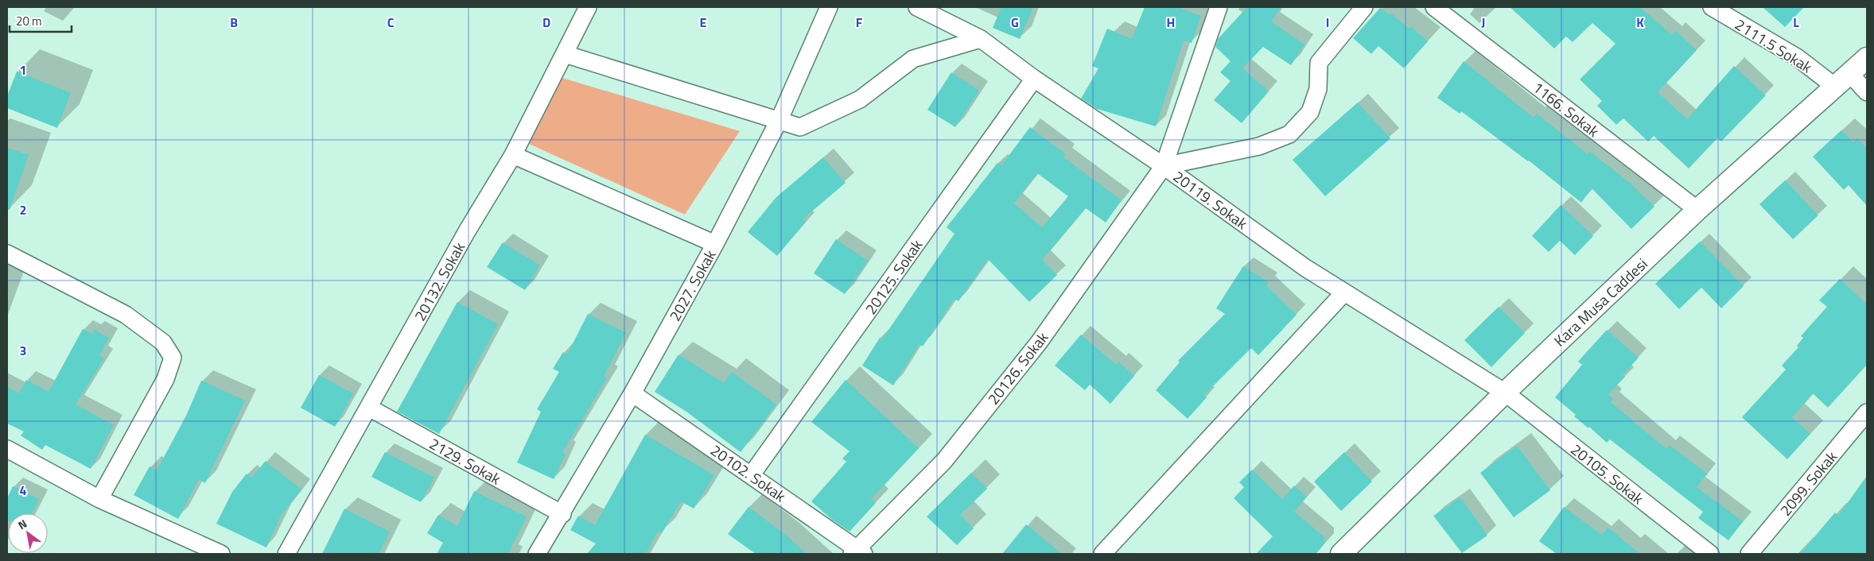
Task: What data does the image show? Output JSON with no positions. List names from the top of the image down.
{
  "streets": {
    "street": [
      "2111.5 Sokak",
      "1166. Sokak",
      "20119. Sokak",
      "20125. Sokak",
      "20132. Sokak",
      "2027. Sokak",
      "Kara Musa Caddesi",
      "20126. Sokak",
      "2129. Sokak",
      "20102. Sokak",
      "20105. Sokak",
      "2099. Sokak"
    ]
  },
  "crossings": [
    ["2111.5 Sokak", "Kara Musa Caddesi"],
    ["1166. Sokak", "Kara Musa Caddesi"],
    ["20119. Sokak", "20125. Sokak"],
    ["20119. Sokak", "Kara Musa Caddesi"],
    ["20119. Sokak", "20126. Sokak"],
    ["20119. Sokak", "20105. Sokak"],
    ["20125. Sokak", "20102. Sokak"],
    ["20132. Sokak", "2129. Sokak"],
    ["2027. Sokak", "2129. Sokak"],
    ["2027. Sokak", "20102. Sokak"],
    ["Kara Musa Caddesi", "20105. Sokak"],
    ["20126. Sokak", "20102. Sokak"]
  ],
  "scale_bar": "20 m",
  "north": "top left",
  "grid": {
    "columns": [
      "B",
      "C",
      "D",
      "E",
      "F",
      "G",
      "H",
      "I",
      "J",
      "K",
      "L"
    ],
    "rows": [
      "1",
      "2",
      "3",
      "4"
    ]
  }
}
